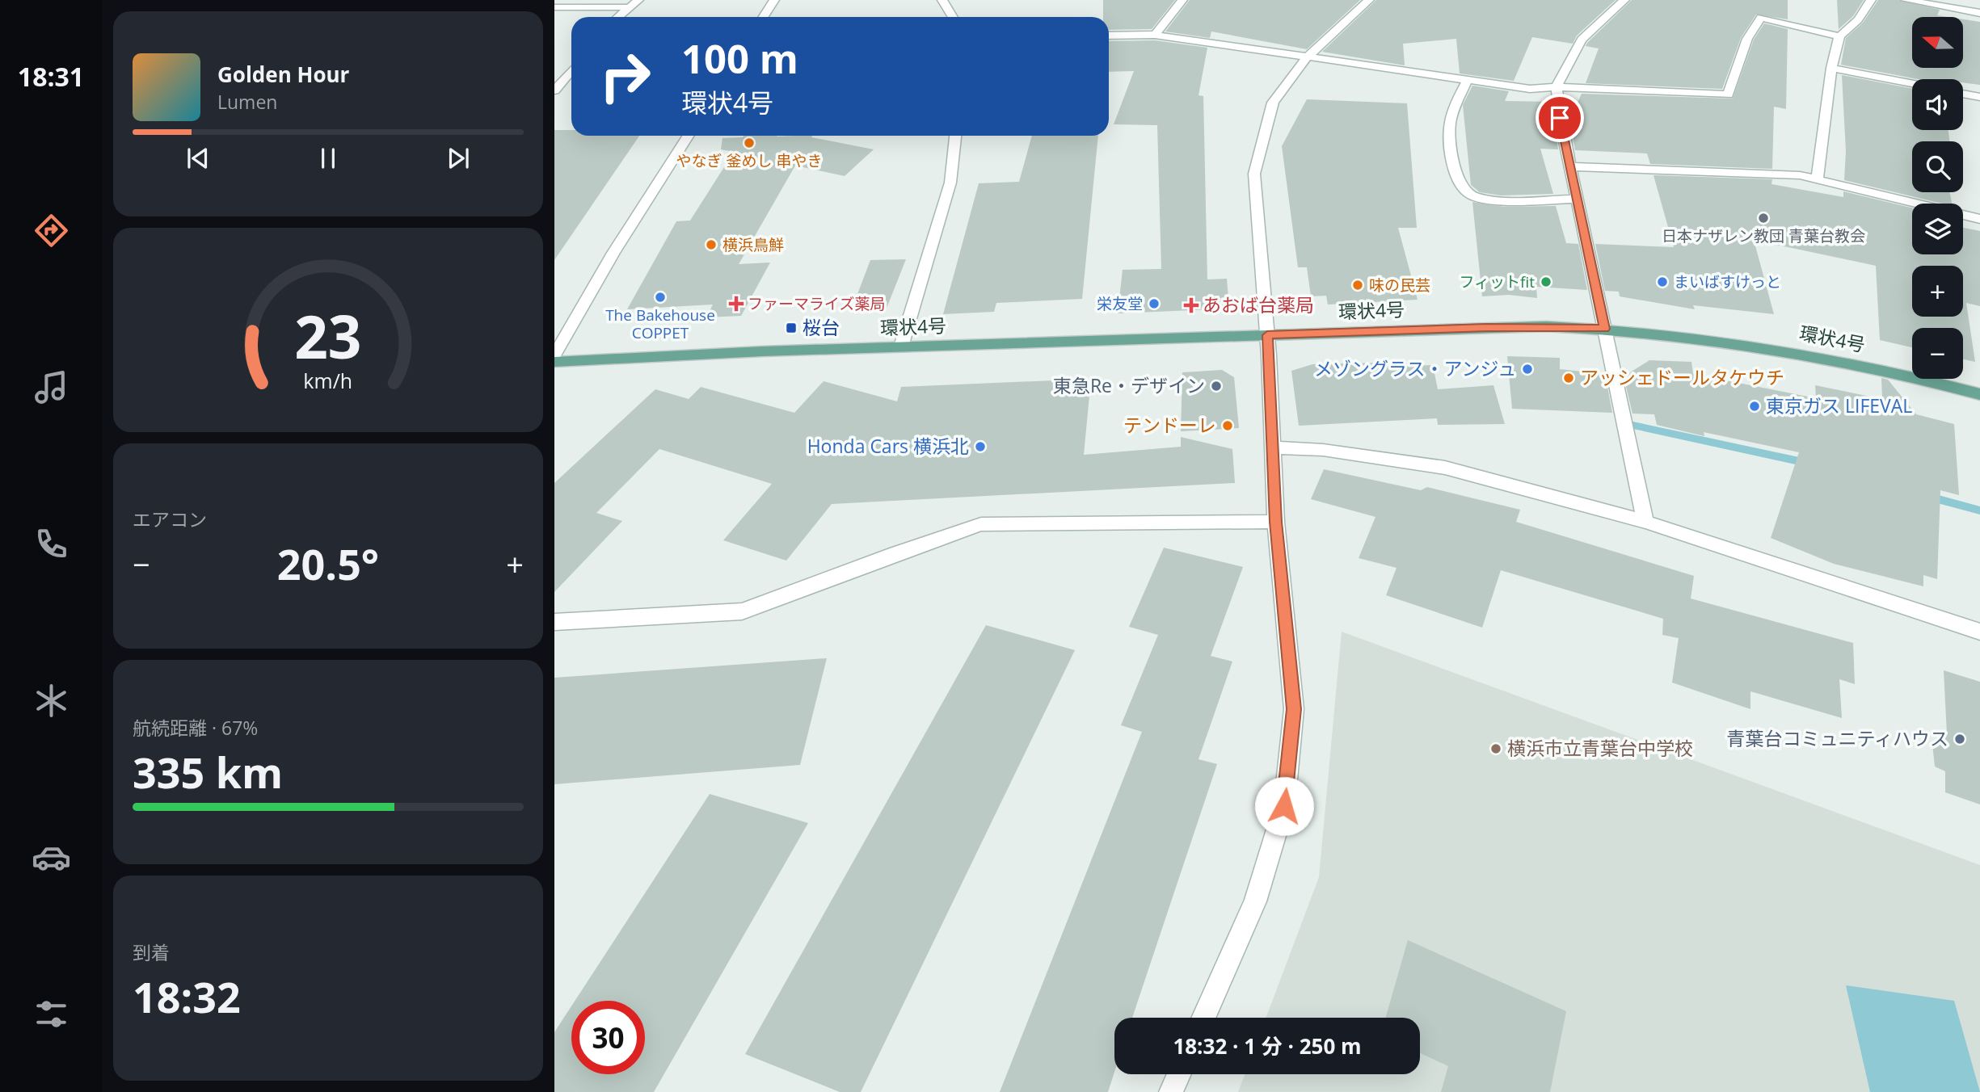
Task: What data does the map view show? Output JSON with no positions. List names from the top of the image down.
{
  "streets": {
    "main road": ["環状4号"]
  },
  "places": {
    "other": [
      "やなぎ 釜めし 串やき",
      "日本ナザレン教団 青葉台教会",
      "横浜鳥鮮",
      "フィットfit",
      "まいばすけっと",
      "味の民芸",
      "The Bakehouse COPPET",
      "栄友堂",
      "メゾングラス・アンジュ",
      "アッシェドールタケウチ",
      "東急Re・デザイン",
      "東京ガス LIFEVAL",
      "テンドーレ",
      "Honda Cars 横浜北",
      "青葉台コミュニティハウス",
      "横浜市立青葉台中学校"
    ],
    "health": ["ファーマライズ薬局", "あおば台薬局"],
    "transit": ["桜台"]
  },
  "north": "left",
  "page": {
    "tabs": "18:31",
    "map_buttons": ["+", "−"],
    "turn": ["100 m", "環状4号"],
    "song": ["Golden Hour", "Lumen"],
    "tile": [
      "エアコン",
      ["航続距離 · 67%", "335 km"],
      ["到着", "18:32"]
    ],
    "heat": ["−", "20.5°", "+"],
    "limit": "30",
    "trip": "18:32 · 1 分 · 250 m",
    "gauge": ["23", "km/h"]
  }
}
